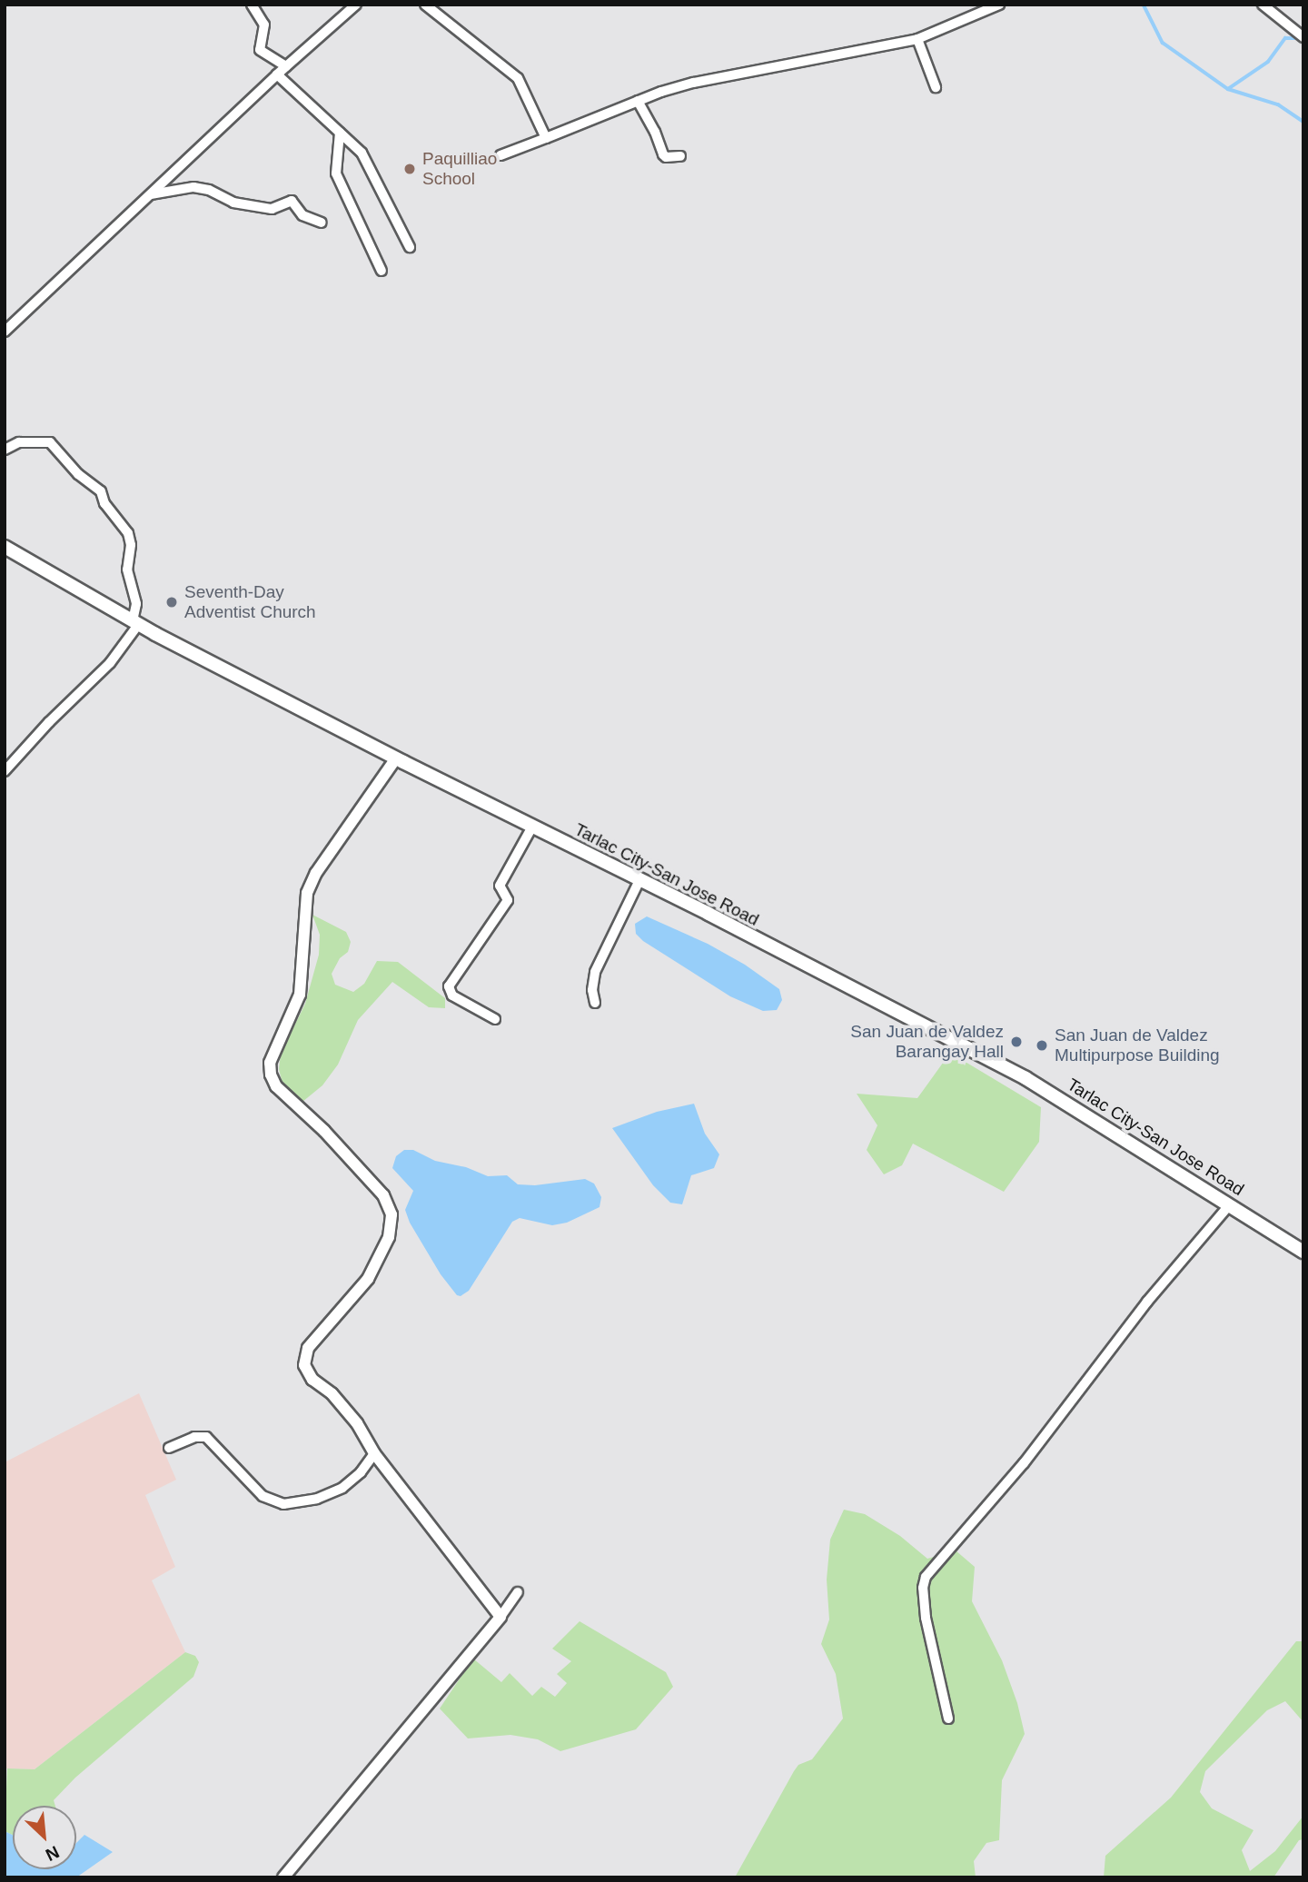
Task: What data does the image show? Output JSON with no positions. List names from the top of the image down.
{
  "streets": {
    "main road": ["Tarlac City-San Jose Road"]
  },
  "places": [
    "Paquilliao School",
    "Seventh-Day Adventist Church",
    "San Juan de Valdez Barangay Hall",
    "San Juan de Valdez Multipurpose Building"
  ],
  "north": "bottom right"
}
